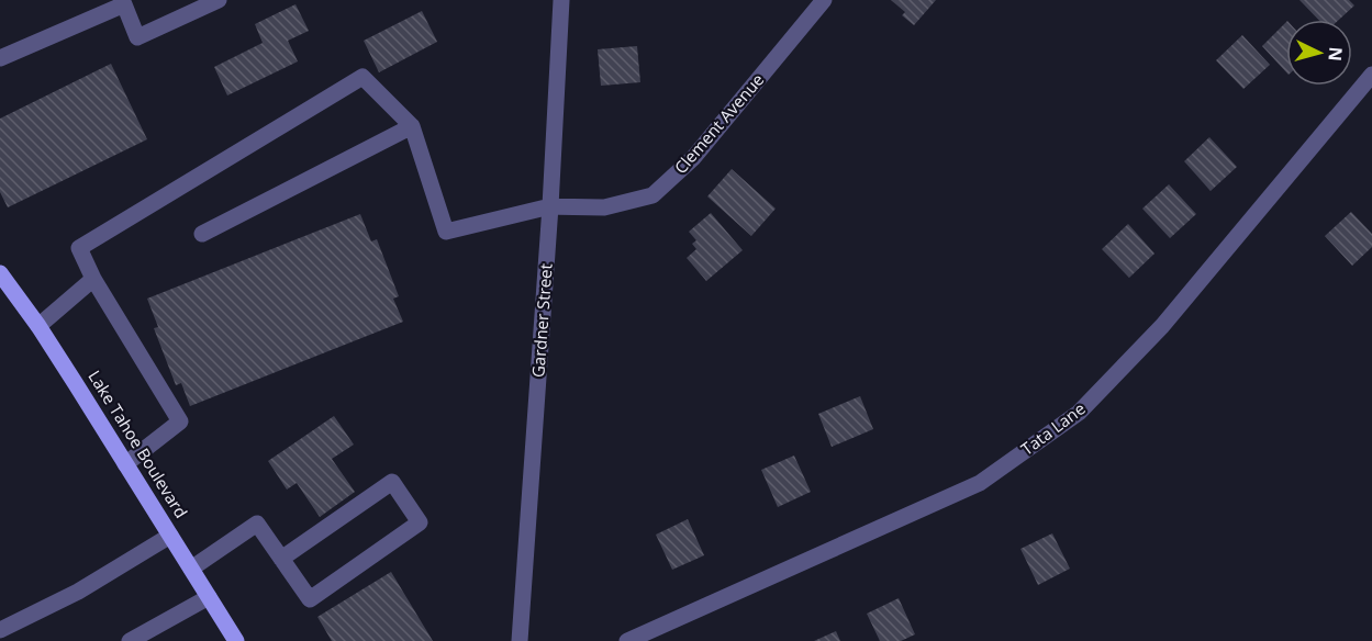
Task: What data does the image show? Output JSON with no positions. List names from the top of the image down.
{
  "streets": {
    "main road": ["Lake Tahoe Boulevard"],
    "street": ["Clement Avenue", "Gardner Street", "Tata Lane"]
  },
  "crossings": [
    ["Clement Avenue", "Gardner Street"]
  ],
  "north": "right"
}
